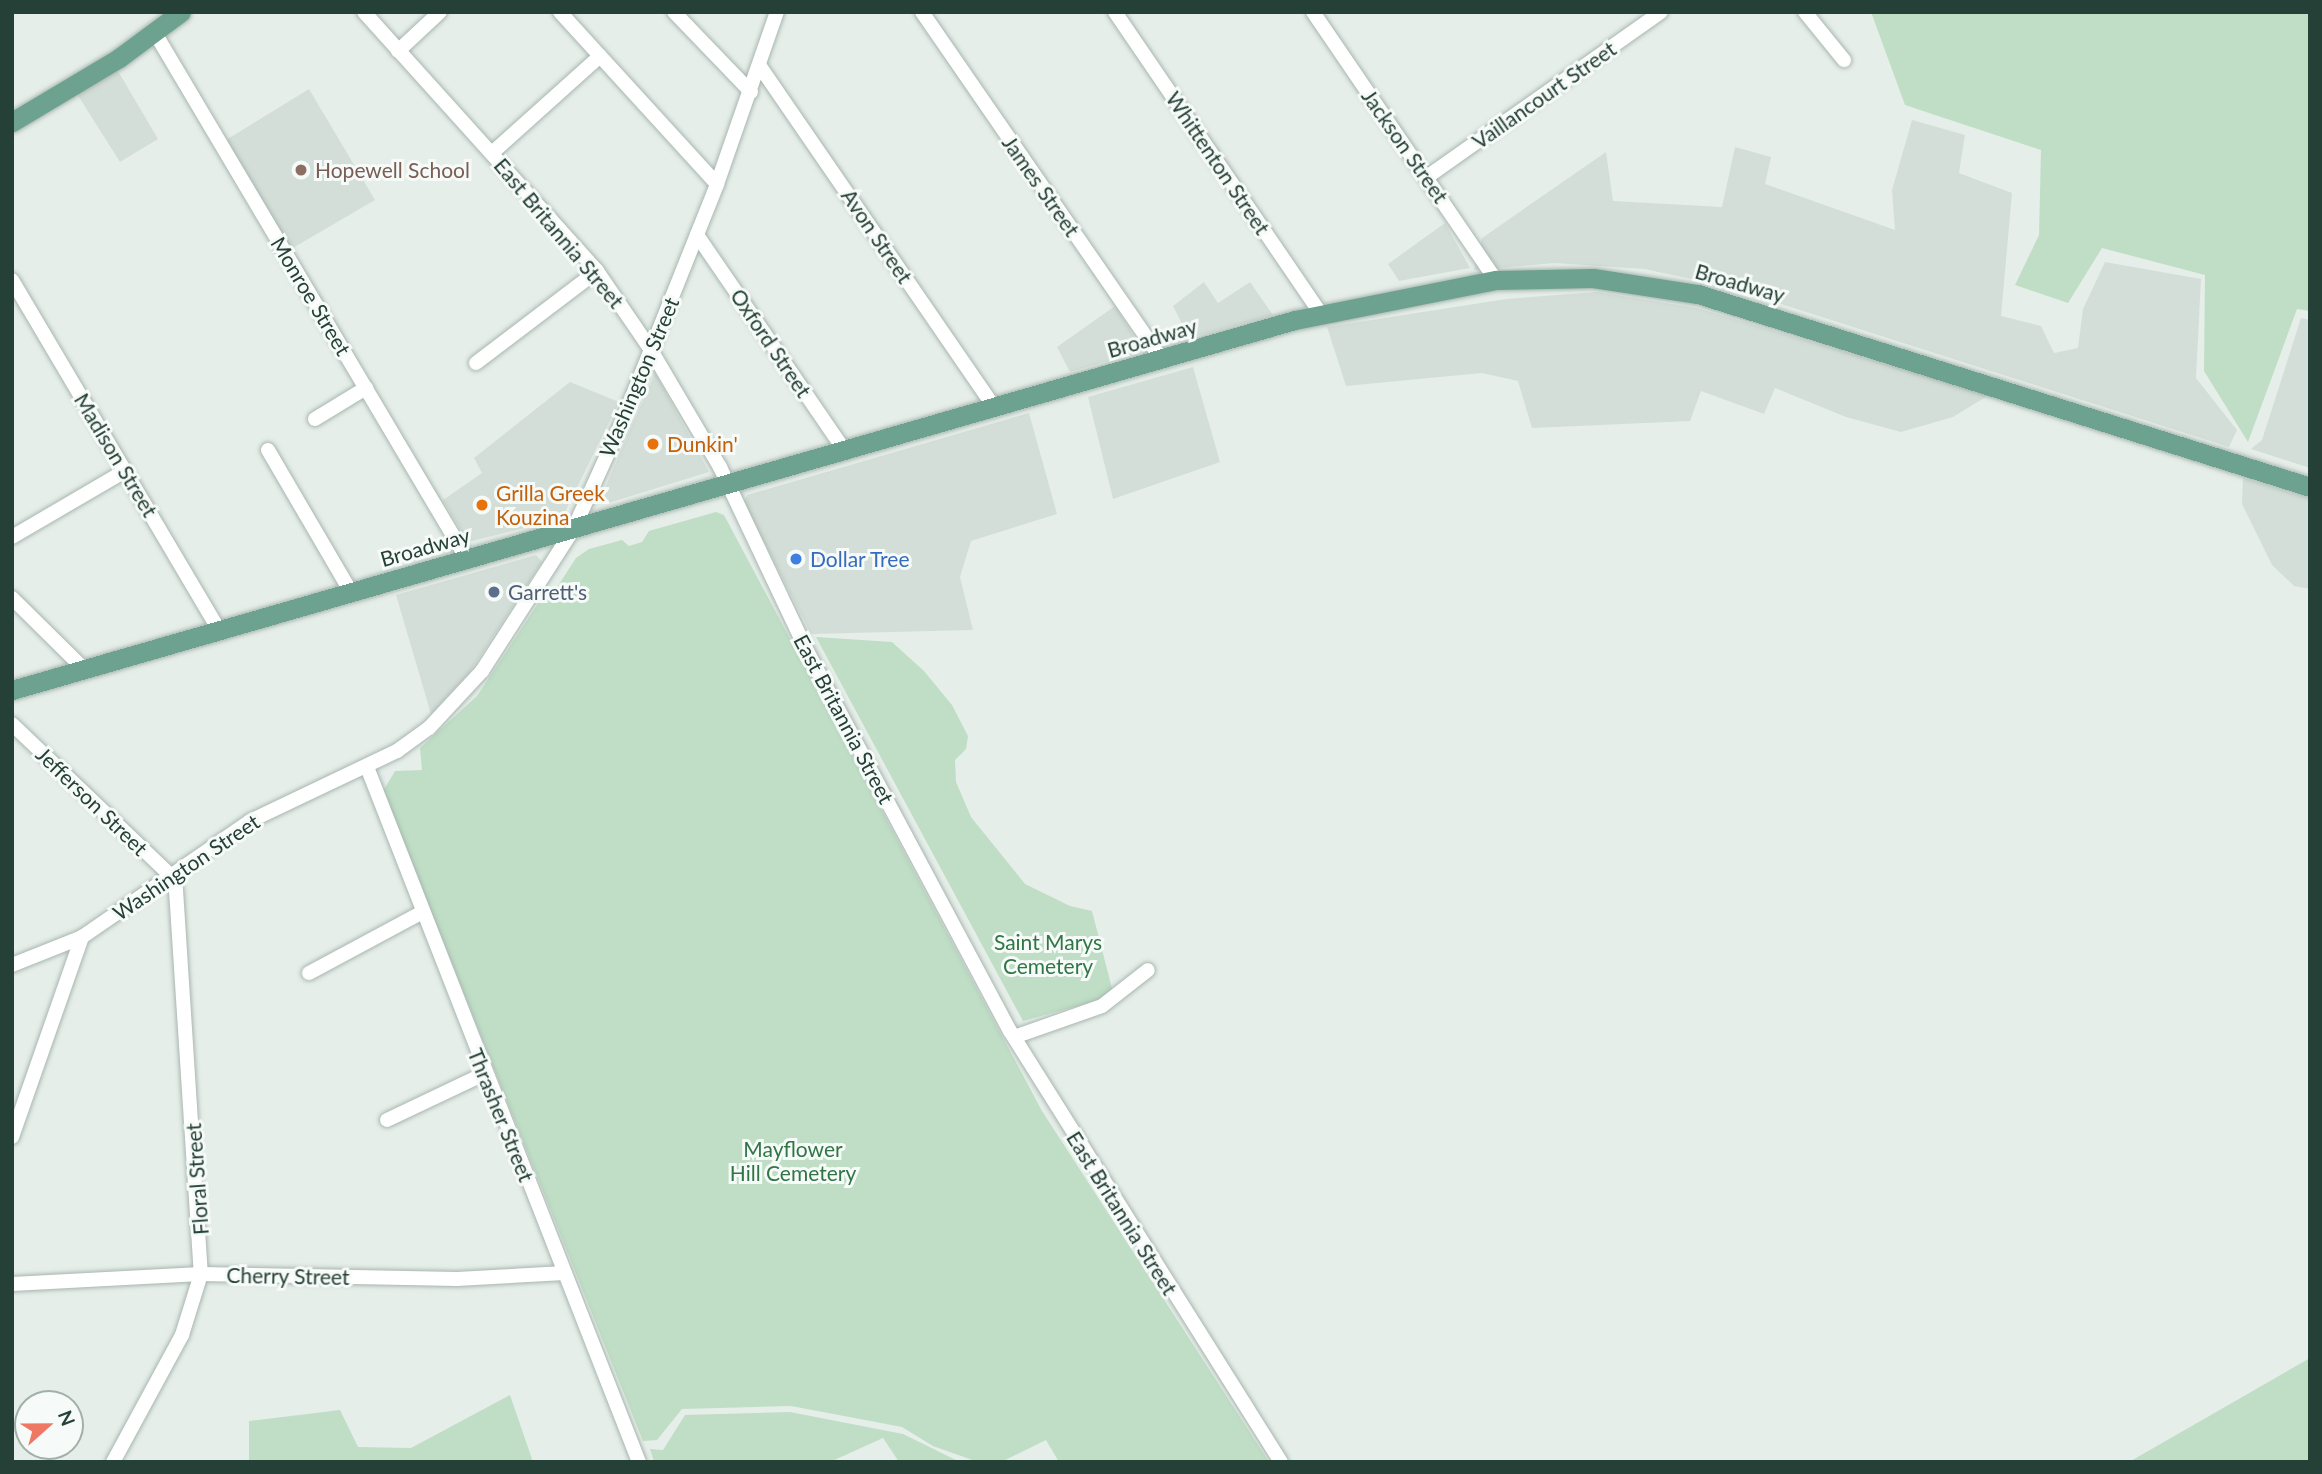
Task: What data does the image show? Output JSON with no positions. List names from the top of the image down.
{
  "streets": {
    "main road": ["Broadway"],
    "street": [
      "Vaillancourt Street",
      "Jackson Street",
      "Whittenton Street",
      "James Street",
      "East Britannia Street",
      "Avon Street",
      "Monroe Street",
      "Oxford Street",
      "Washington Street",
      "Madison Street",
      "Jefferson Street",
      "Thrasher Street",
      "Floral Street",
      "Cherry Street"
    ]
  },
  "crossings": [
    ["Vaillancourt Street", "Jackson Street"],
    ["Jackson Street", "Broadway"],
    ["Whittenton Street", "Broadway"],
    ["James Street", "Broadway"],
    ["East Britannia Street", "Broadway"],
    ["East Britannia Street", "Washington Street"],
    ["Avon Street", "Broadway"],
    ["Avon Street", "Washington Street"],
    ["Broadway", "Monroe Street"],
    ["Broadway", "Oxford Street"],
    ["Broadway", "Washington Street"],
    ["Broadway", "Madison Street"],
    ["Oxford Street", "Washington Street"],
    ["Washington Street", "Jefferson Street"],
    ["Washington Street", "Thrasher Street"],
    ["Washington Street", "Floral Street"],
    ["Jefferson Street", "Floral Street"],
    ["Thrasher Street", "Cherry Street"],
    ["Floral Street", "Cherry Street"]
  ],
  "parks": ["Saint Marys Cemetery", "Mayflower Hill Cemetery"],
  "places": [
    "Hopewell School",
    "Dunkin'",
    "Grilla Greek Kouzina",
    "Dollar Tree",
    "Garrett's"
  ],
  "north": "right"
}
